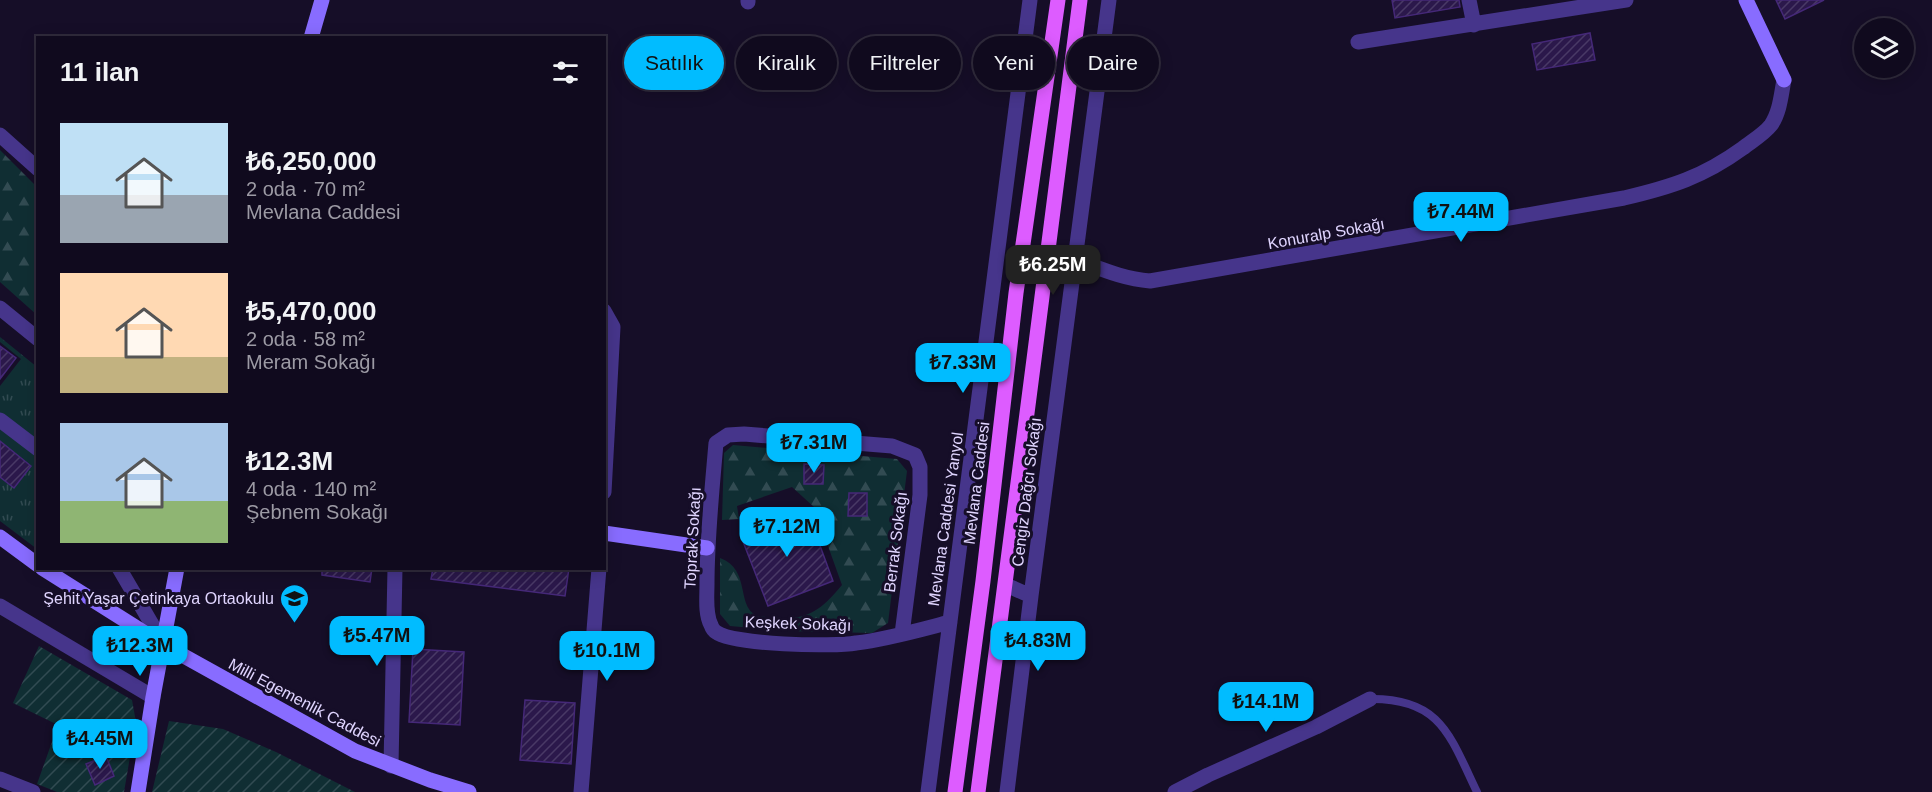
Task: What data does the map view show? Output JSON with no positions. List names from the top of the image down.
{
  "streets": {
    "main road": ["Mevlana Caddesi"],
    "street": [
      "Konuralp Sokağı",
      "Cengiz Dağcı Sokağı",
      "Mevlana Caddesi Yanyol",
      "Toprak Sokağı",
      "Berrak Sokağı",
      "Keşkek Sokağı",
      "Milli Egemenlik Caddesi"
    ]
  },
  "crossings": [
    ["Konuralp Sokağı", "Cengiz Dağcı Sokağı"],
    ["Mevlana Caddesi Yanyol", "Keşkek Sokağı"],
    ["Toprak Sokağı", "Berrak Sokağı"],
    ["Toprak Sokağı", "Keşkek Sokağı"],
    ["Berrak Sokağı", "Keşkek Sokağı"]
  ],
  "places": {
    "school or university": ["Şehit Yaşar Çetinkaya Ortaokulu"]
  },
  "page": {
    "chip": [
      "Satılık",
      "Kiralık",
      "Filtreler",
      "Yeni",
      "Daire"
    ],
    "heading": "11 ilan",
    "list": [
      {
        "name": "₺6,250,000",
        "note": "2 oda · 70 m² · Mevlana Caddesi"
      },
      {
        "name": "₺5,470,000",
        "note": "2 oda · 58 m² · Meram Sokağı"
      },
      {
        "name": "₺12.3M",
        "note": "4 oda · 140 m² · Şebnem Sokağı"
      }
    ],
    "price": [
      "₺7.44M",
      "₺6.25M",
      "₺7.33M",
      "₺7.31M",
      "₺7.12M",
      "₺5.47M",
      "₺4.83M",
      "₺12.3M",
      "₺10.1M",
      "₺14.1M",
      "₺4.45M"
    ]
  }
}
